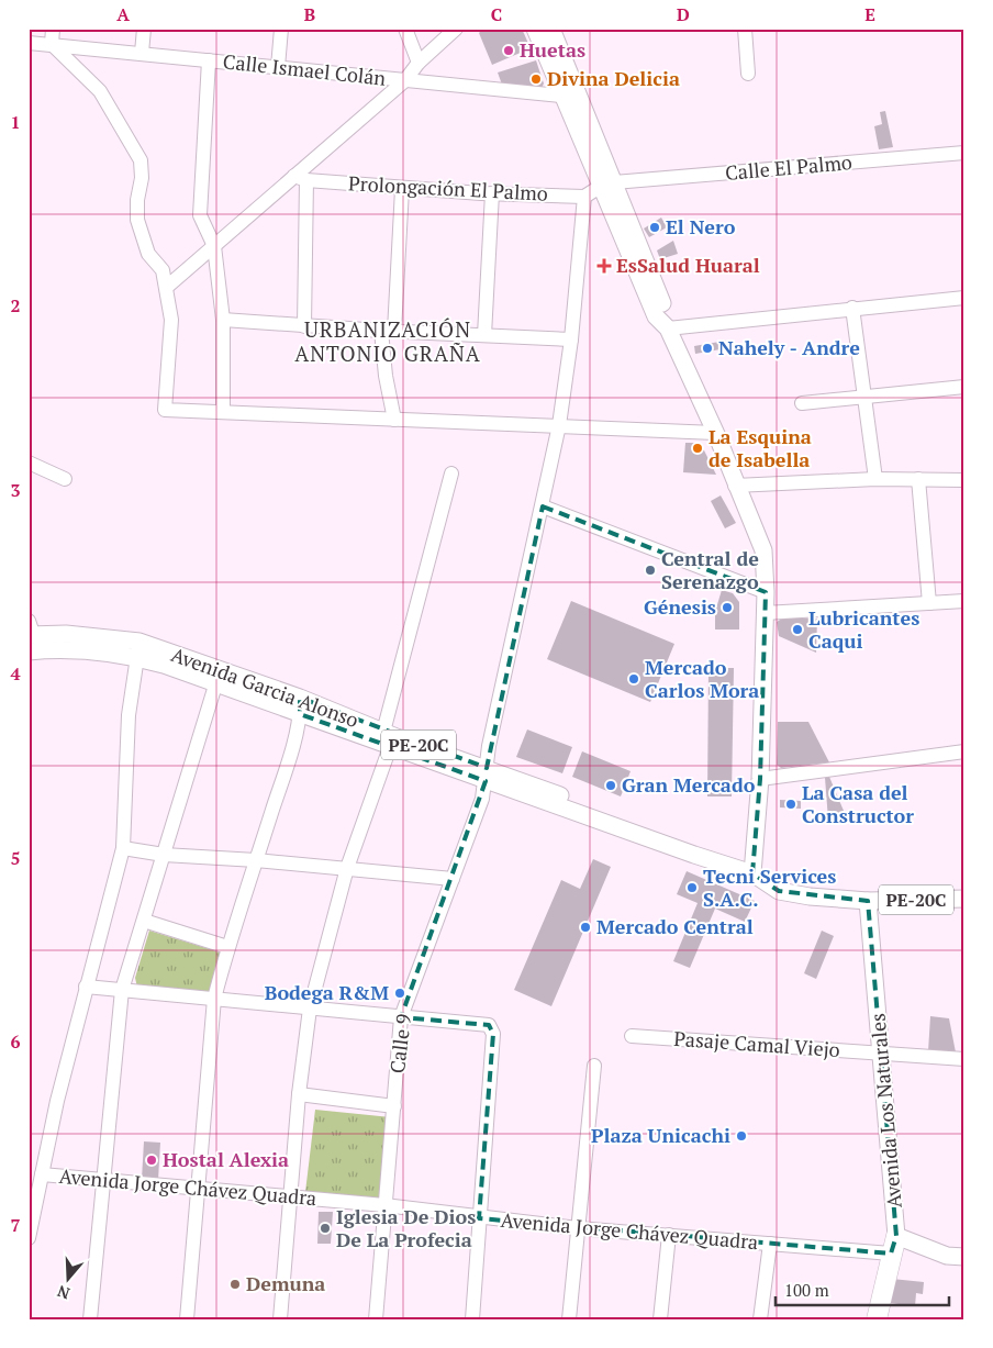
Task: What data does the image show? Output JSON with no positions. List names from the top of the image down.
{
  "streets": {
    "highway": ["Avenida Los Naturales"],
    "main road": ["Avenida Garcia Alonso", "PE-20C"],
    "street": [
      "Calle Ismael Colán",
      "Calle El Palmo",
      "Prolongación El Palmo",
      "Calle 9",
      "Pasaje Camal Viejo",
      "Avenida Jorge Chávez Quadra"
    ]
  },
  "crossings": [
    ["Prolongación El Palmo", "Calle 9"],
    ["Avenida Garcia Alonso", "PE-20C"],
    ["Avenida Garcia Alonso", "Calle 9"],
    ["Avenida Garcia Alonso", "Avenida Los Naturales"],
    ["PE-20C", "Avenida Los Naturales"],
    ["Calle 9", "Avenida Jorge Chávez Quadra"],
    ["Pasaje Camal Viejo", "Avenida Los Naturales"],
    ["Avenida Los Naturales", "Avenida Jorge Chávez Quadra"]
  ],
  "districts": ["URBANIZACIÓN ANTONIO GRAÑA"],
  "places": {
    "other": [
      "Huetas",
      "Divina Delicia",
      "El Nero",
      "Nahely - Andre",
      "La Esquina de Isabella",
      "Central de Serenazgo",
      "Génesis",
      "Lubricantes Caqui",
      "Mercado Carlos Mora",
      "Gran Mercado",
      "La Casa del Constructor",
      "Tecni Services S.A.C.",
      "Mercado Central",
      "Bodega R&M",
      "Plaza Unicachi",
      "Hostal Alexia",
      "Iglesia De Dios De La Profecia",
      "Demuna"
    ],
    "health": ["EsSalud Huaral"]
  },
  "scale_bar": "100 m",
  "north": "bottom",
  "grid": {
    "columns": [
      "A",
      "B",
      "C",
      "D",
      "E"
    ],
    "rows": [
      "1",
      "2",
      "3",
      "4",
      "5",
      "6",
      "7"
    ]
  }
}
